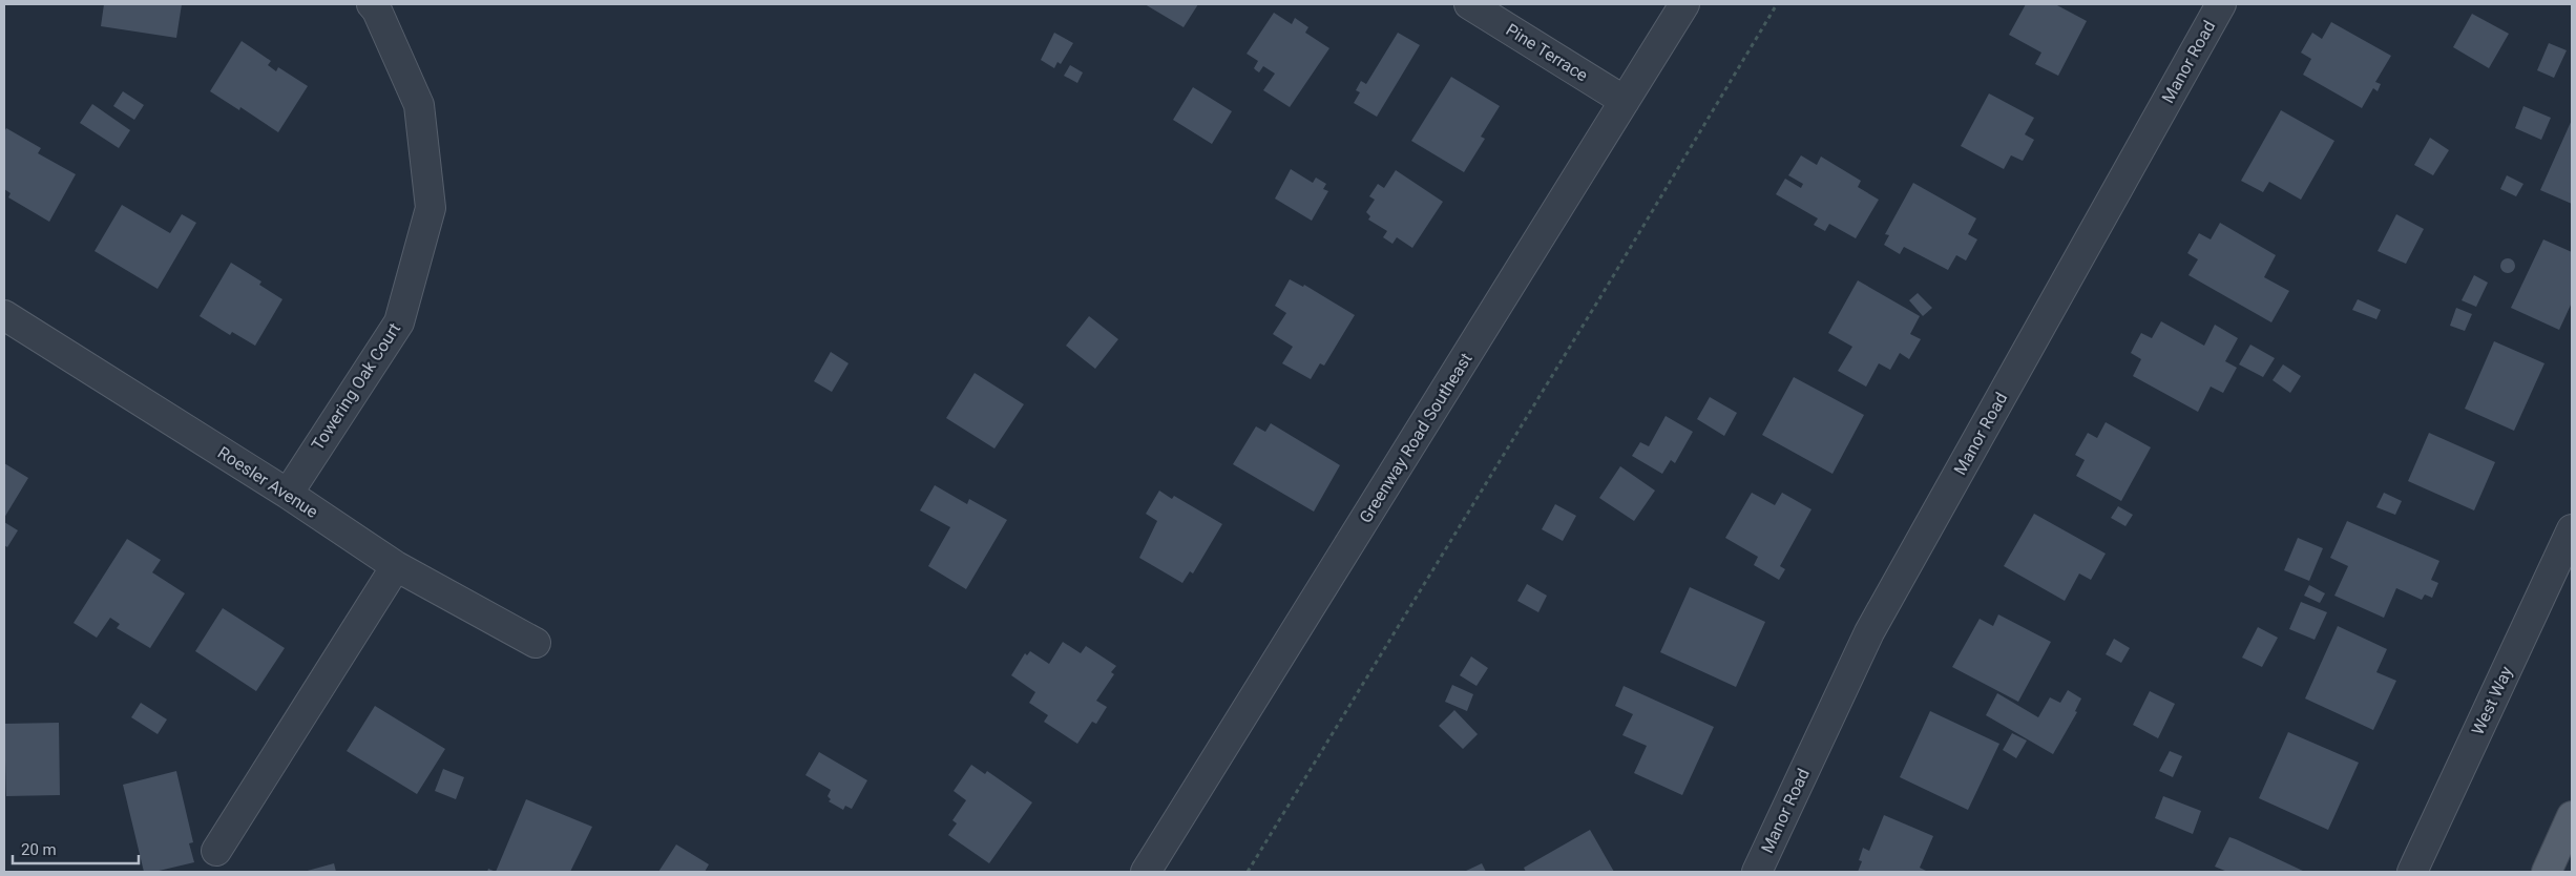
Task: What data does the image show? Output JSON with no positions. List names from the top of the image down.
{
  "streets": {
    "street": [
      "Pine Terrace",
      "Manor Road",
      "Towering Oak Court",
      "Greenway Road Southeast",
      "Roesler Avenue",
      "West Way"
    ]
  },
  "crossings": [
    ["Pine Terrace", "Greenway Road Southeast"],
    ["Towering Oak Court", "Roesler Avenue"]
  ],
  "scale_bar": "20 m"
}
